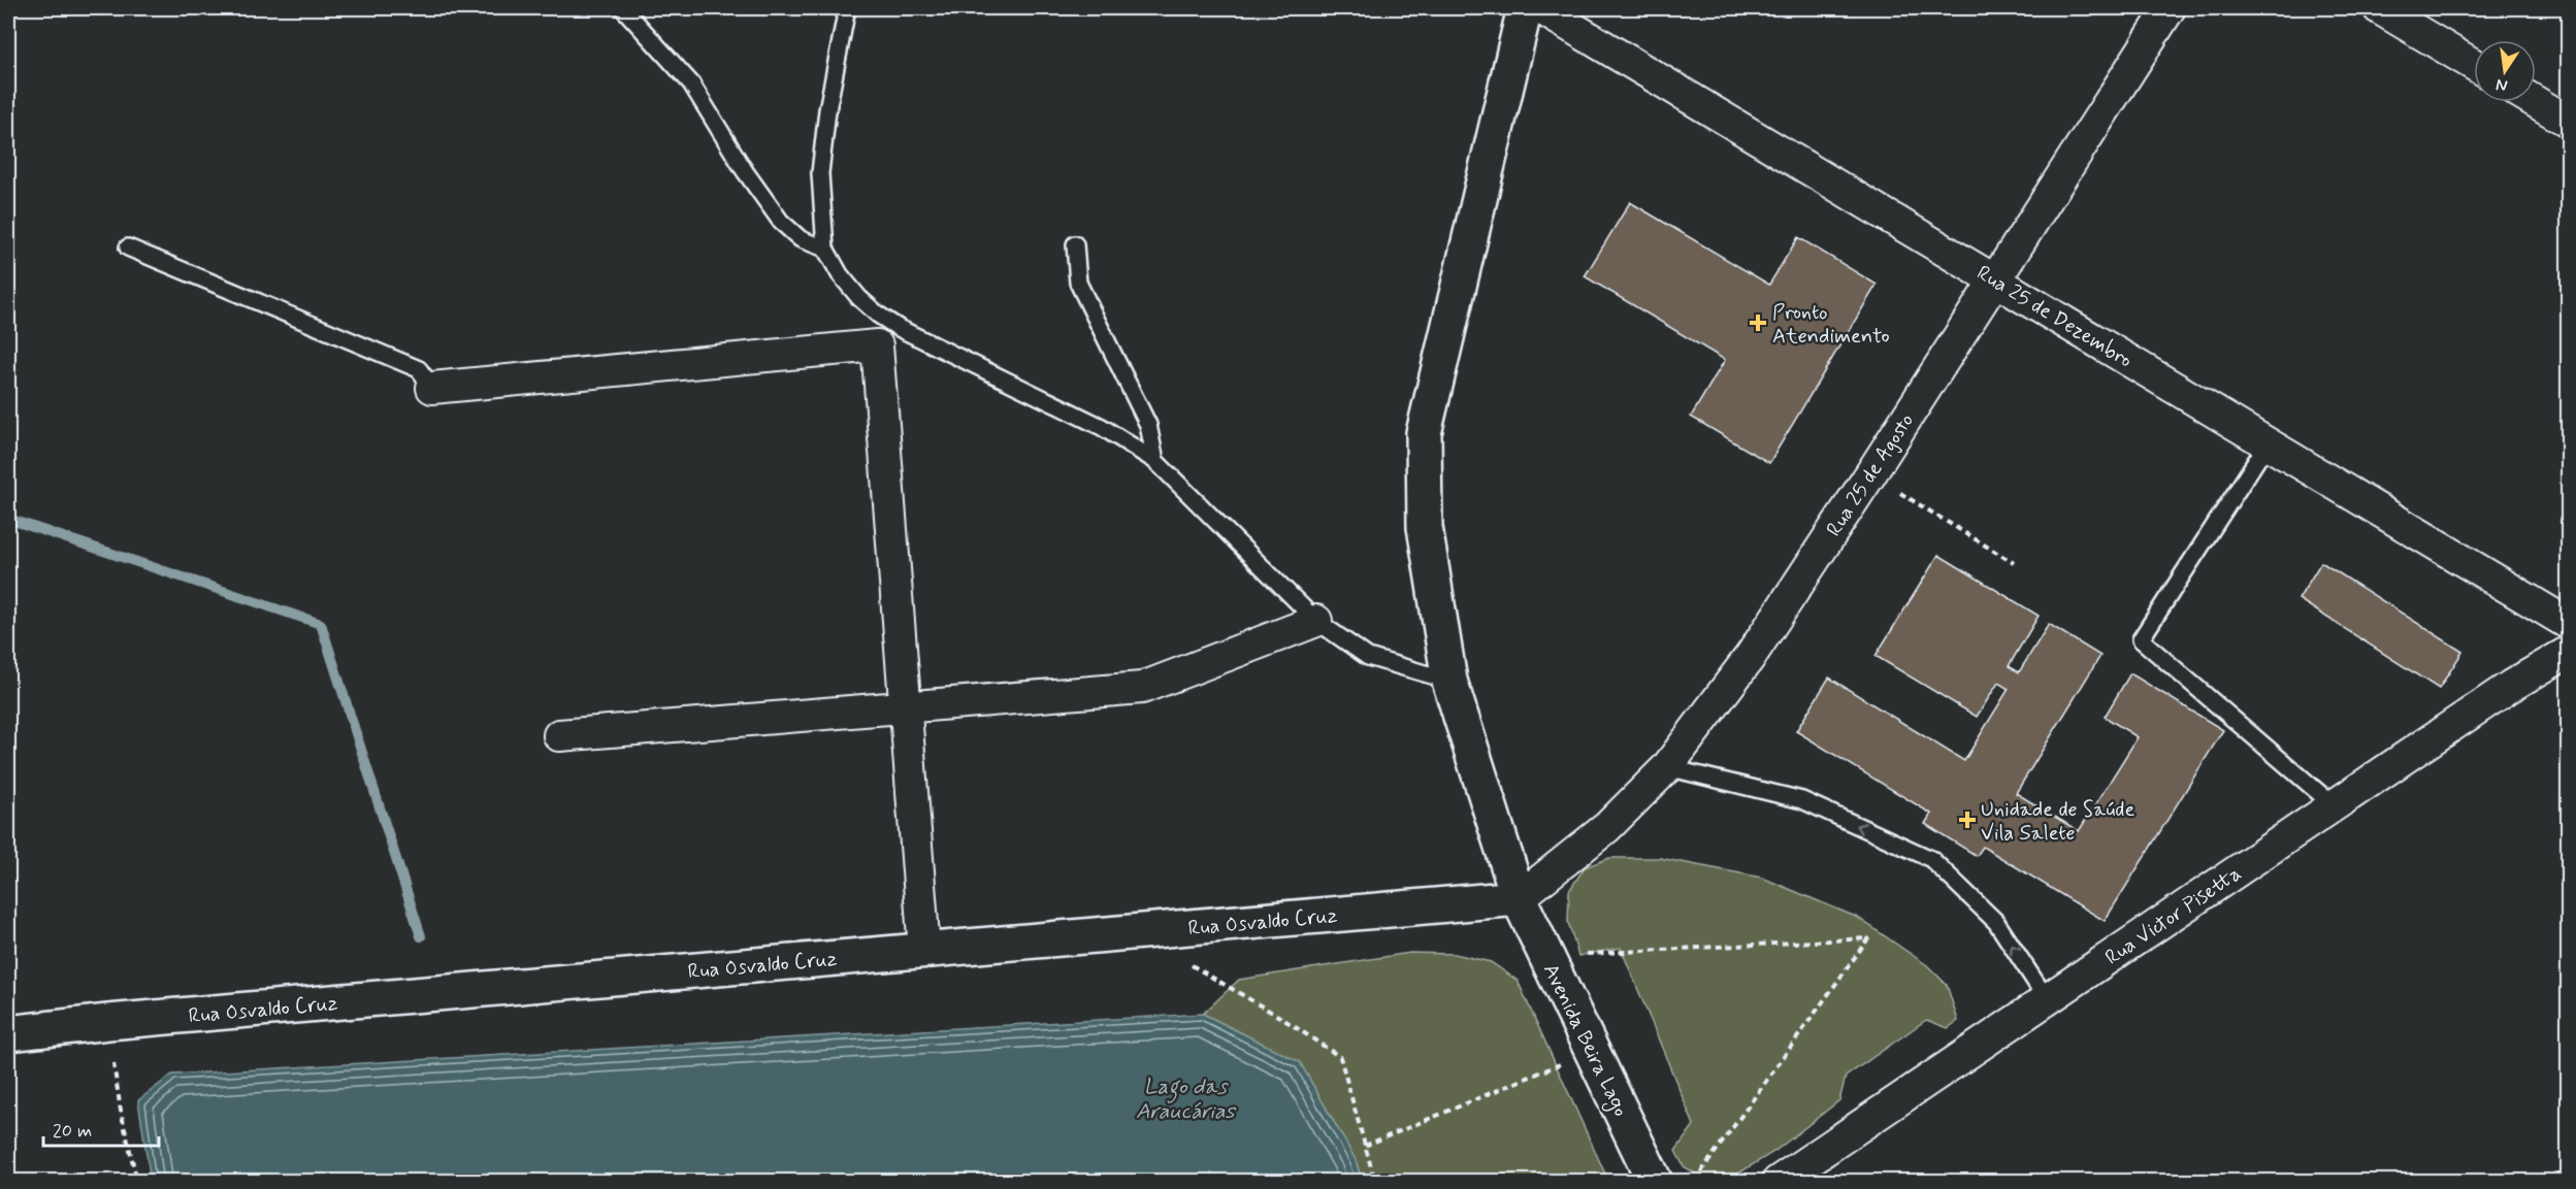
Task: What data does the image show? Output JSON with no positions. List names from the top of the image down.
{
  "streets": {
    "street": [
      "Rua 25 de Dezembro",
      "Rua 25 de Agosto",
      "Rua Victor Pisetta",
      "Rua Osvaldo Cruz",
      "Avenida Beira Lago"
    ]
  },
  "crossings": [
    ["Rua 25 de Dezembro", "Rua 25 de Agosto"],
    ["Rua 25 de Agosto", "Rua Osvaldo Cruz"],
    ["Rua 25 de Agosto", "Avenida Beira Lago"],
    ["Rua Osvaldo Cruz", "Avenida Beira Lago"]
  ],
  "water": ["Lago das Araucárias"],
  "places": {
    "health": ["Pronto Atendimento", "Unidade de Saúde Vila Salete"]
  },
  "scale_bar": "20 m",
  "north": "bottom"
}
